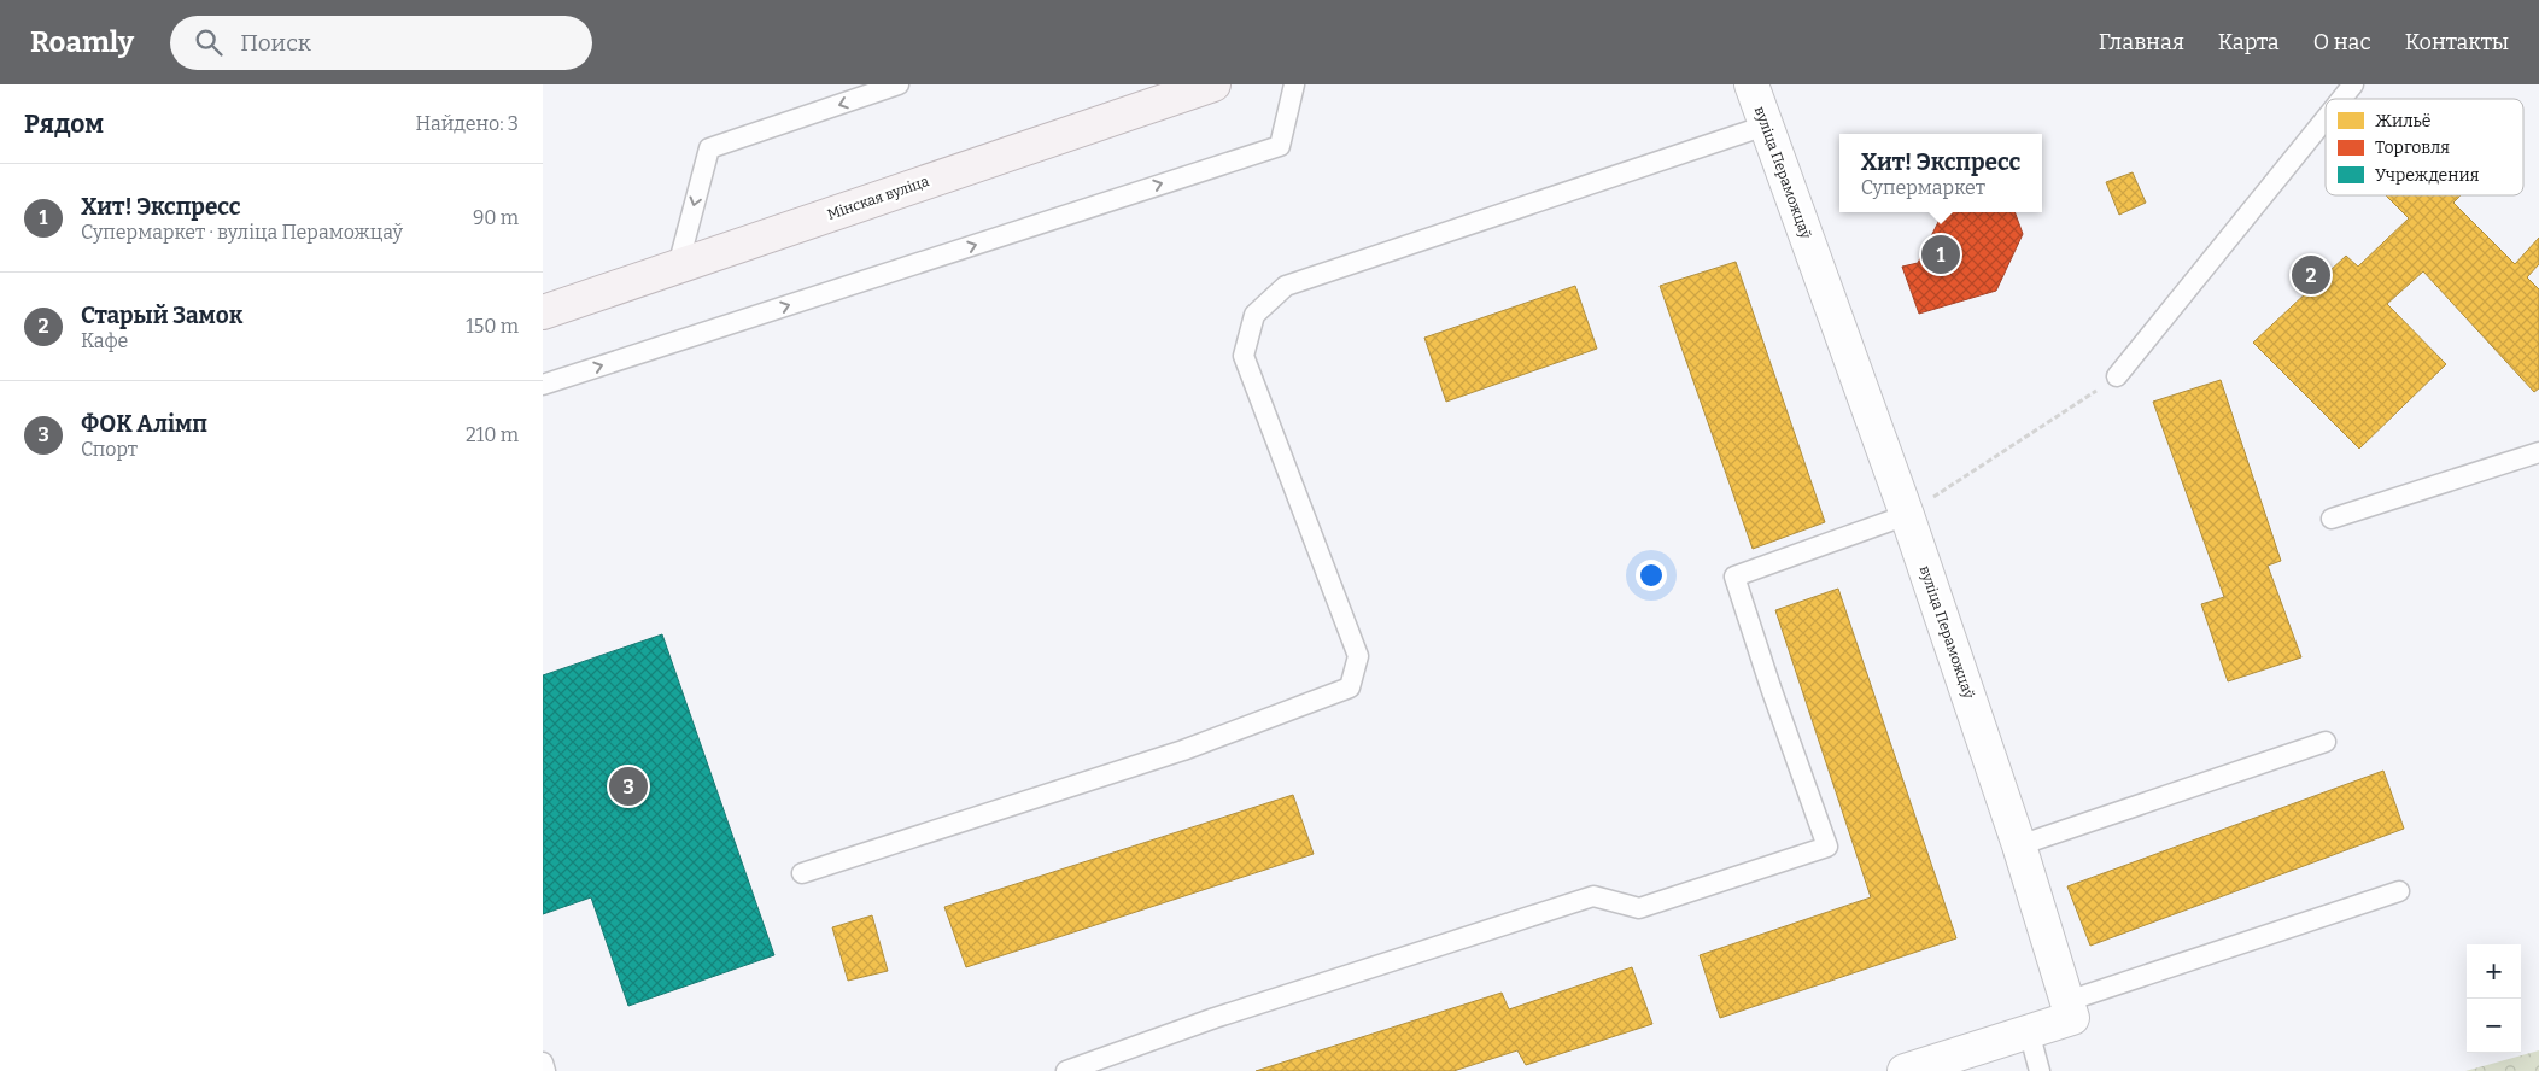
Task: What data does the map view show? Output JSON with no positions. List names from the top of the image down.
{
  "streets": {
    "main road": ["Мінская вуліца"],
    "street": ["вуліца Пераможцаў"]
  },
  "legend": ["Жильё", "Торговля", "Учреждения"],
  "page": {
    "header": "Roamly",
    "search": "Поиск",
    "nav": [
      "Главная",
      "Карта",
      "О нас",
      "Контакты"
    ],
    "heading": ["Рядом", "Найдено: 3"],
    "popup": ["Хит! Экспресс", "Супермаркет"],
    "list": [
      {
        "mark": "1",
        "name": "Хит! Экспресс",
        "note": "Супермаркет · вуліца Пераможцаў",
        "value": "90 m"
      },
      {
        "mark": "2",
        "name": "Старый Замок",
        "note": "Кафе",
        "value": "150 m"
      },
      {
        "mark": "3",
        "name": "ФОК Алімп",
        "note": "Спорт",
        "value": "210 m"
      }
    ],
    "pins": ["1", "2", "3"],
    "map_buttons": ["+", "−"]
  }
}
